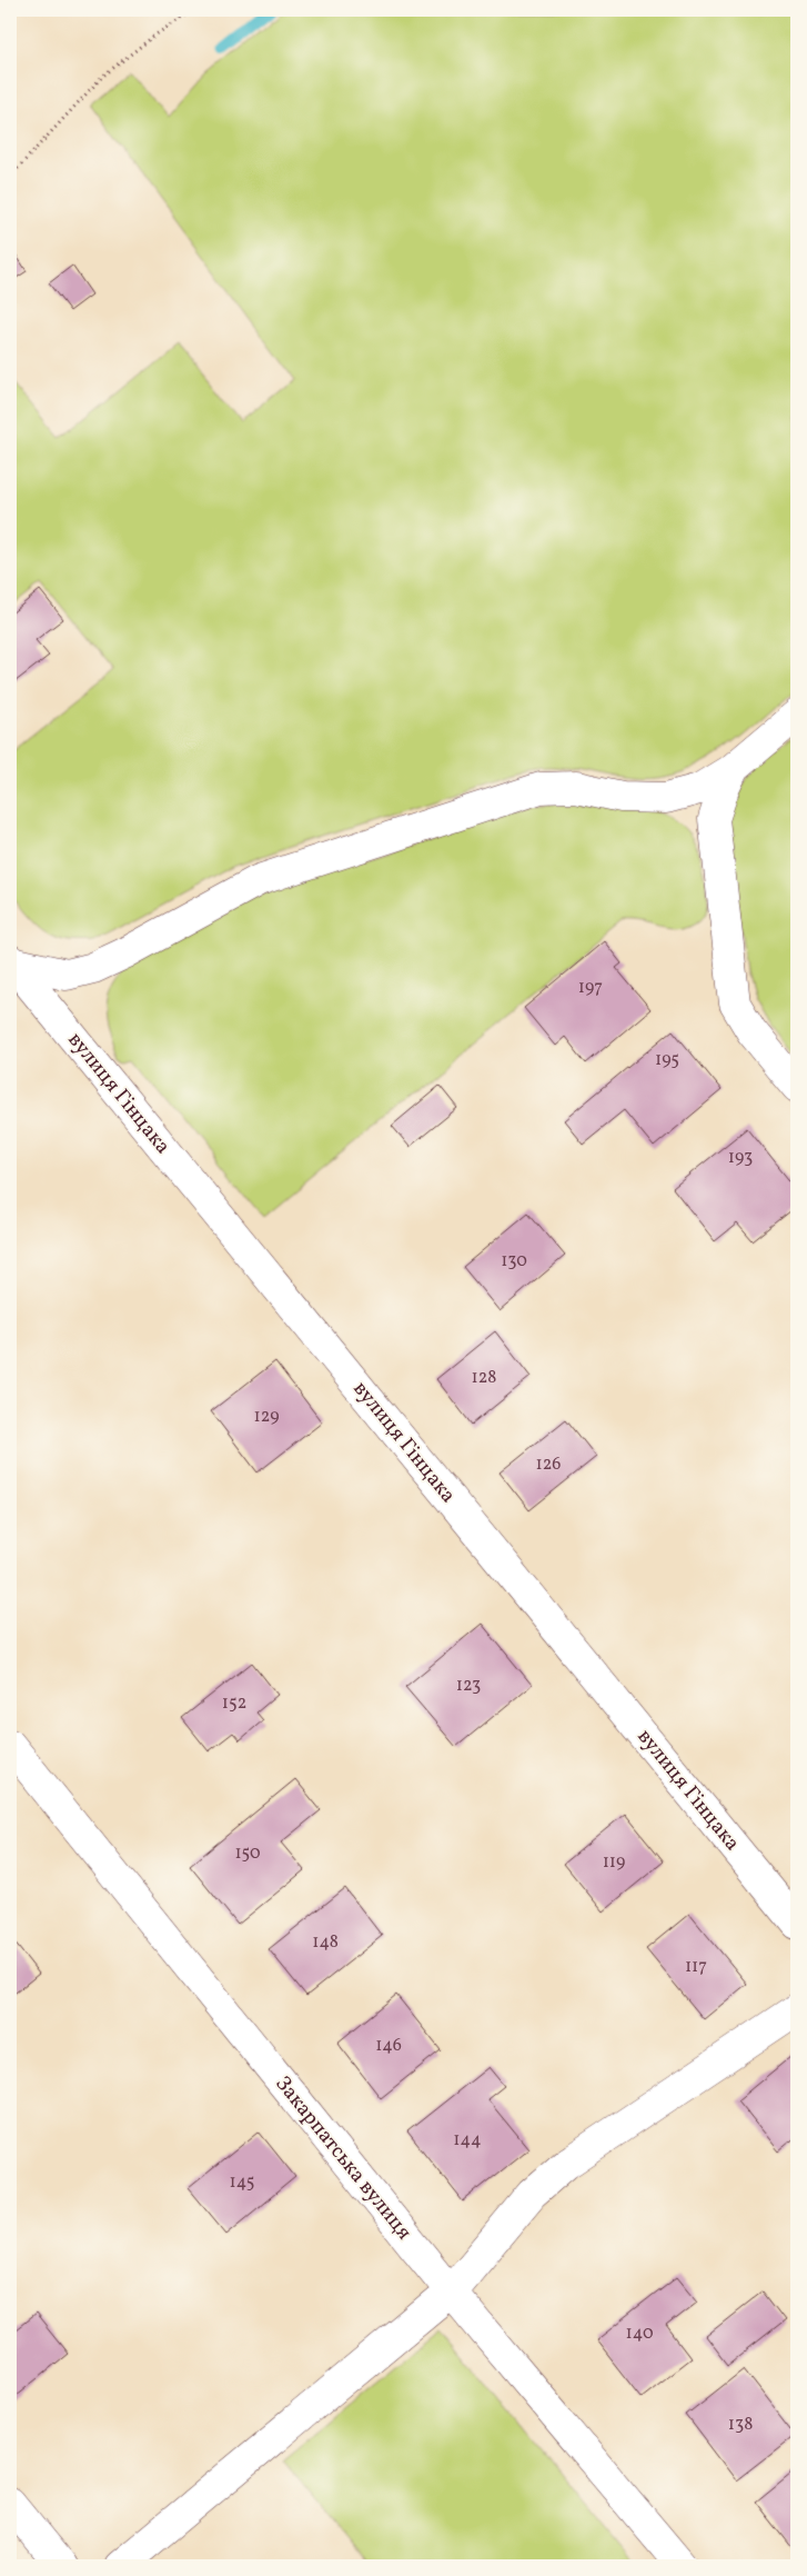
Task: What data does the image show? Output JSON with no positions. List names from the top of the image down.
{
  "streets": {
    "street": ["вулиця Гінцака", "Закарпатська вулиця"]
  },
  "house_numbers": [
    "197",
    "195",
    "193",
    "130",
    "128",
    "129",
    "126",
    "123",
    "152",
    "150",
    "119",
    "148",
    "117",
    "146",
    "144",
    "145",
    "140",
    "138"
  ]
}
